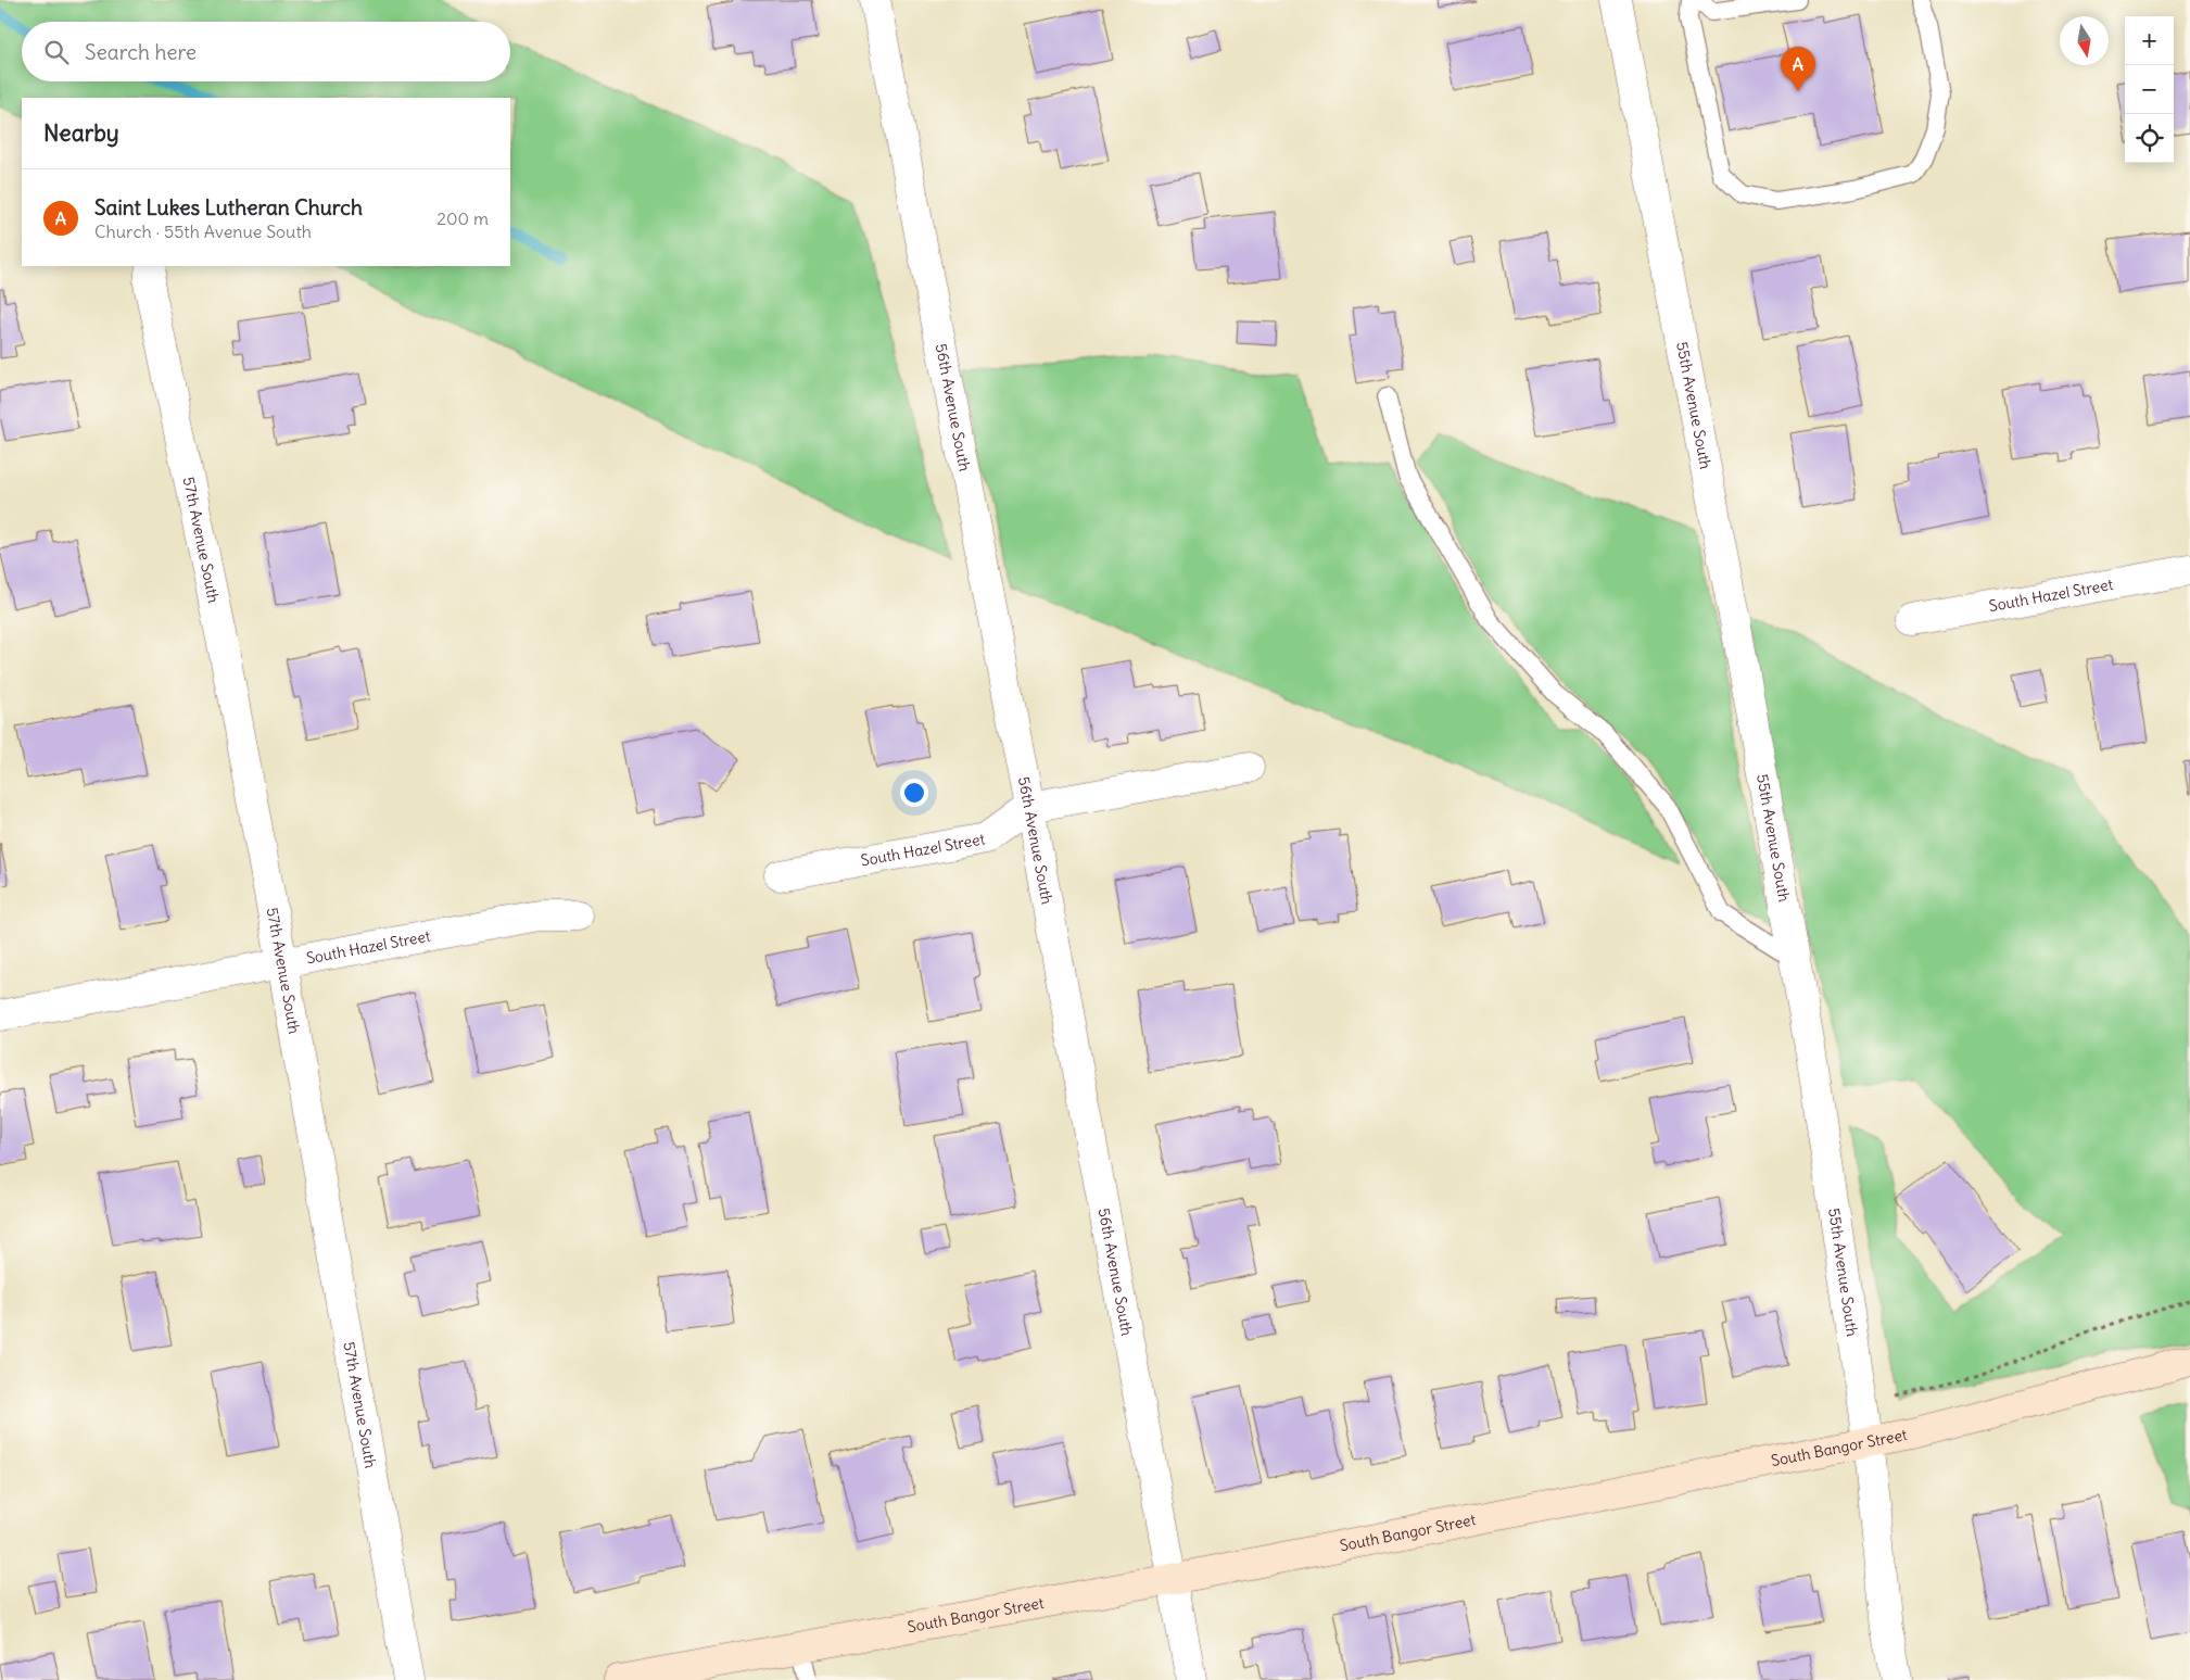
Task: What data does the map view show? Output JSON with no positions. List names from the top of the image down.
{
  "streets": {
    "street": [
      "55th Avenue South",
      "56th Avenue South",
      "57th Avenue South",
      "South Hazel Street",
      "South Bangor Street"
    ]
  },
  "crossings": [
    ["55th Avenue South", "South Bangor Street"],
    ["56th Avenue South", "South Hazel Street"],
    ["56th Avenue South", "South Bangor Street"],
    ["57th Avenue South", "South Hazel Street"]
  ],
  "north": "bottom",
  "page": {
    "map_buttons": ["+", "−"],
    "search": "Search here",
    "pins": "A",
    "heading": "Nearby",
    "list": [
      {
        "mark": "A",
        "name": "Saint Lukes Lutheran Church",
        "note": "Church · 55th Avenue South",
        "value": "200 m"
      }
    ]
  }
}
